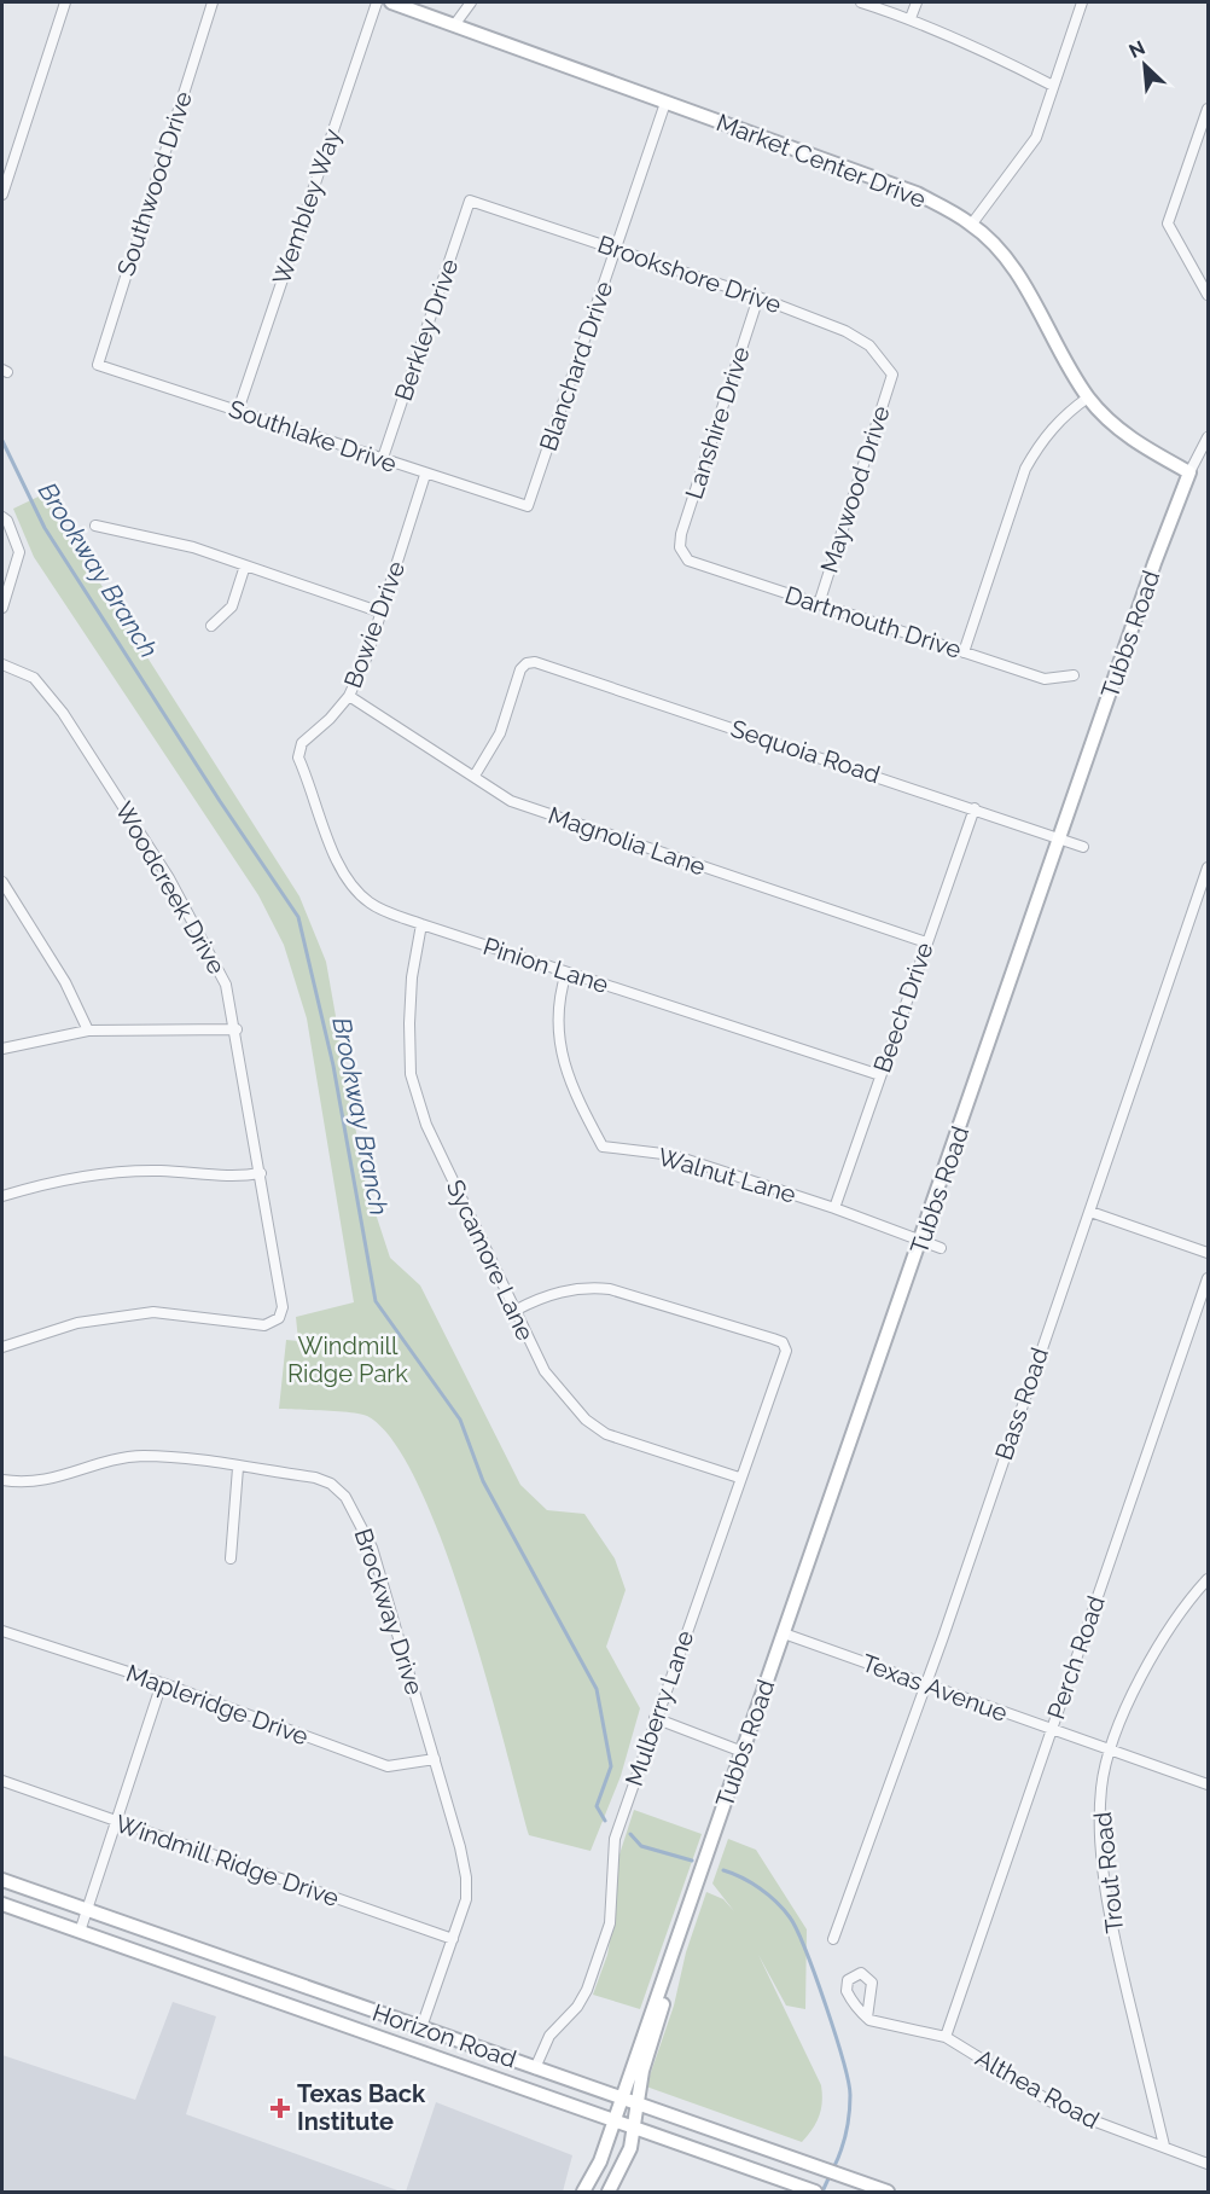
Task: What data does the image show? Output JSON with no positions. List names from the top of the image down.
{
  "streets": {
    "street": [
      "Market Center Drive",
      "Southwood Drive",
      "Wembley Way",
      "Brookshore Drive",
      "Berkley Drive",
      "Blanchard Drive",
      "Lanshire Drive",
      "Southlake Drive",
      "Maywood Drive",
      "Dartmouth Drive",
      "Bowie Drive",
      "Tubbs Road",
      "Sequoia Road",
      "Magnolia Lane",
      "Woodcreek Drive",
      "Pinion Lane",
      "Beech Drive",
      "Walnut Lane",
      "Sycamore Lane",
      "Bass Road",
      "Brockway Drive",
      "Perch Road",
      "Texas Avenue",
      "Mapleridge Drive",
      "Mulberry Lane",
      "Windmill Ridge Drive",
      "Trout Road",
      "Horizon Road",
      "Althea Road"
    ]
  },
  "crossings": [
    ["Market Center Drive", "Blanchard Drive"],
    ["Market Center Drive", "Tubbs Road"],
    ["Southwood Drive", "Southlake Drive"],
    ["Wembley Way", "Southlake Drive"],
    ["Brookshore Drive", "Berkley Drive"],
    ["Brookshore Drive", "Blanchard Drive"],
    ["Brookshore Drive", "Lanshire Drive"],
    ["Brookshore Drive", "Maywood Drive"],
    ["Berkley Drive", "Southlake Drive"],
    ["Blanchard Drive", "Southlake Drive"],
    ["Lanshire Drive", "Dartmouth Drive"],
    ["Southlake Drive", "Bowie Drive"],
    ["Maywood Drive", "Dartmouth Drive"],
    ["Bowie Drive", "Magnolia Lane"],
    ["Bowie Drive", "Pinion Lane"],
    ["Tubbs Road", "Sequoia Road"],
    ["Tubbs Road", "Walnut Lane"],
    ["Tubbs Road", "Texas Avenue"],
    ["Tubbs Road", "Horizon Road"],
    ["Sequoia Road", "Magnolia Lane"],
    ["Sequoia Road", "Beech Drive"],
    ["Magnolia Lane", "Beech Drive"],
    ["Pinion Lane", "Beech Drive"],
    ["Pinion Lane", "Walnut Lane"],
    ["Pinion Lane", "Sycamore Lane"],
    ["Beech Drive", "Walnut Lane"],
    ["Sycamore Lane", "Mulberry Lane"],
    ["Bass Road", "Texas Avenue"],
    ["Brockway Drive", "Mapleridge Drive"],
    ["Brockway Drive", "Windmill Ridge Drive"],
    ["Brockway Drive", "Horizon Road"],
    ["Perch Road", "Texas Avenue"],
    ["Perch Road", "Althea Road"],
    ["Texas Avenue", "Trout Road"],
    ["Mulberry Lane", "Horizon Road"],
    ["Trout Road", "Althea Road"]
  ],
  "water": ["Brookway Branch"],
  "parks": ["Windmill Ridge Park"],
  "places": {
    "health": ["Texas Back Institute"]
  },
  "north": "top left"
}
